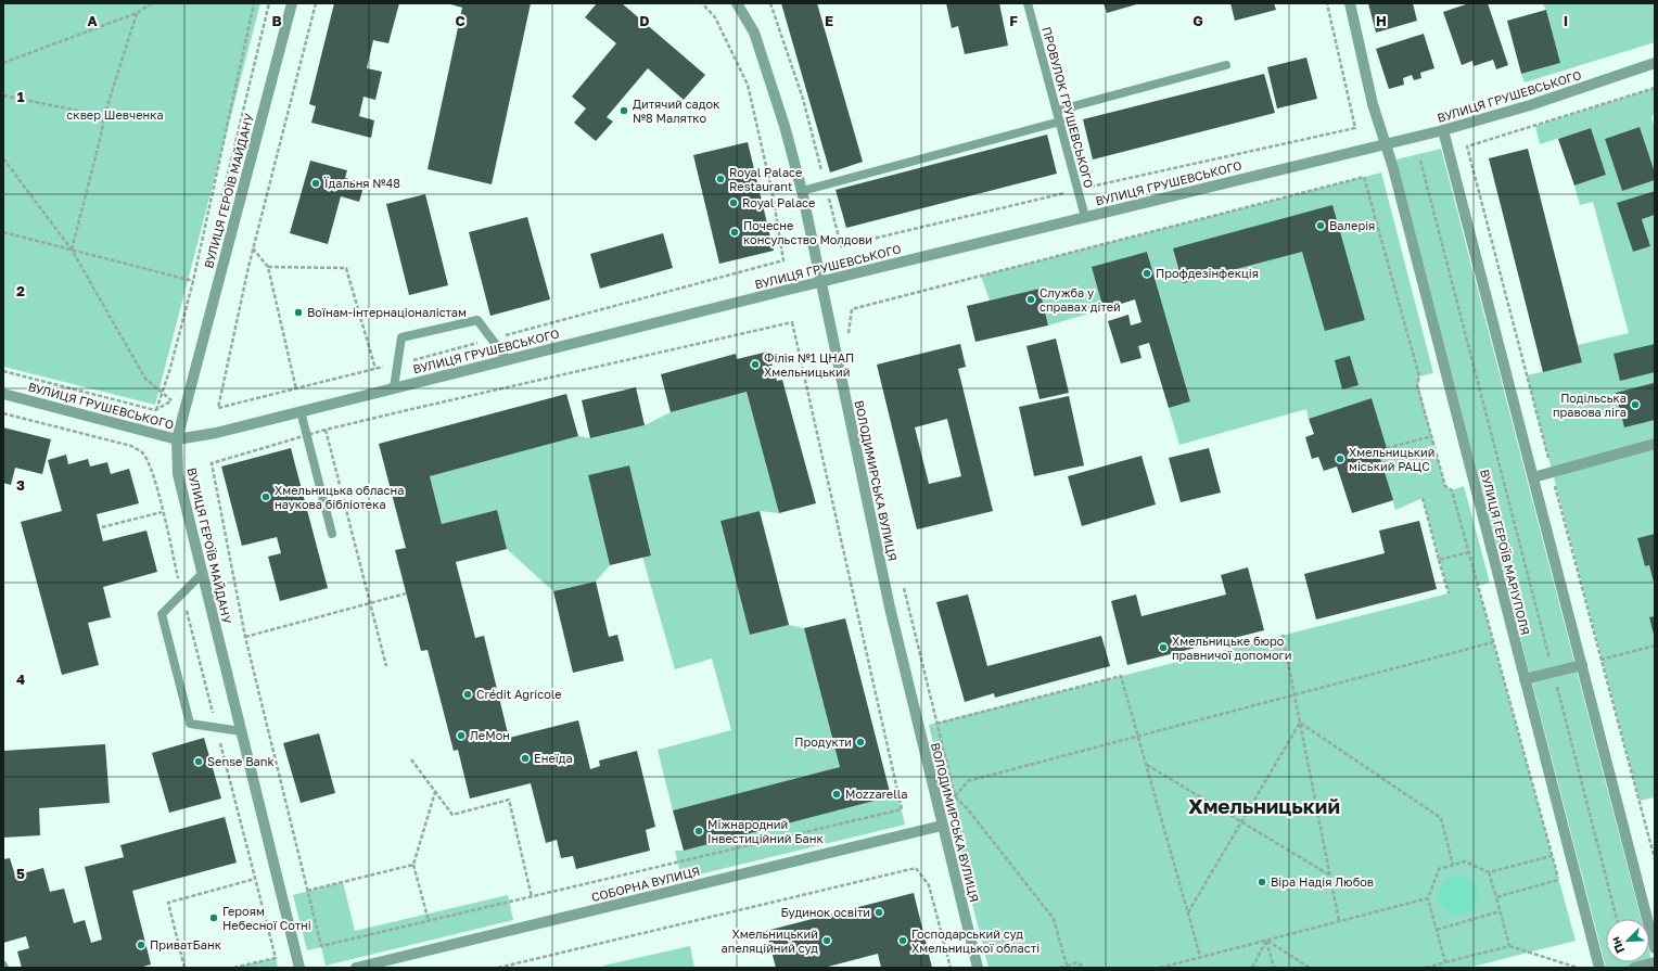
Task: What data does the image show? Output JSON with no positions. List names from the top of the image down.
{
  "streets": {
    "street": [
      "ВУЛИЦЯ ГРУШЕВСЬКОГО",
      "ВУЛИЦЯ ГЕРОЇВ МАЙДАНУ",
      "ВОЛОДИМИРСЬКА ВУЛИЦЯ",
      "ВУЛИЦЯ ГЕРОЇВ МАРІУПОЛЯ",
      "СОБОРНА ВУЛИЦЯ"
    ],
    "lane": ["ПРОВУЛОК ГРУШЕВСЬКОГО"]
  },
  "crossings": [
    ["ВУЛИЦЯ ГРУШЕВСЬКОГО", "ПРОВУЛОК ГРУШЕВСЬКОГО"],
    ["ВУЛИЦЯ ГРУШЕВСЬКОГО", "ВУЛИЦЯ ГЕРОЇВ МАЙДАНУ"],
    ["ВУЛИЦЯ ГРУШЕВСЬКОГО", "ВОЛОДИМИРСЬКА ВУЛИЦЯ"],
    ["ВУЛИЦЯ ГРУШЕВСЬКОГО", "ВУЛИЦЯ ГЕРОЇВ МАРІУПОЛЯ"],
    ["ВОЛОДИМИРСЬКА ВУЛИЦЯ", "СОБОРНА ВУЛИЦЯ"]
  ],
  "districts": ["Хмельницький"],
  "parks": ["сквер Шевченка"],
  "places": [
    "Дитячий садок №8 Малятко",
    "Royal Palace Restaurant",
    "Їдальня №48",
    "Royal Palace",
    "Валерія",
    "Почесне консульство Молдови",
    "Профдезінфекція",
    "Служба у справах дітей",
    "Воїнам-інтернаціоналістам",
    "Філія №1 ЦНАП Хмельницький",
    "Подільська правова ліга",
    "Хмельницький міський РАЦС",
    "Хмельницька обласна наукова бібліотека",
    "Хмельницьке бюро правничої допомоги",
    "Crédit Agricole",
    "ЛеМон",
    "Продукти",
    "Енеїда",
    "Sense Bank",
    "Mozzarella",
    "Міжнародний Інвестиційний Банк",
    "Віра Надія Любов",
    "Будинок освіти",
    "Героям Небесної Сотні",
    "Хмельницький апеляційний суд",
    "Господарський суд Хмельницької області",
    "ПриватБанк"
  ],
  "north": "bottom left",
  "grid": {
    "columns": [
      "A",
      "B",
      "C",
      "D",
      "E",
      "F",
      "G",
      "H",
      "I"
    ],
    "rows": [
      "1",
      "2",
      "3",
      "4",
      "5"
    ]
  }
}
